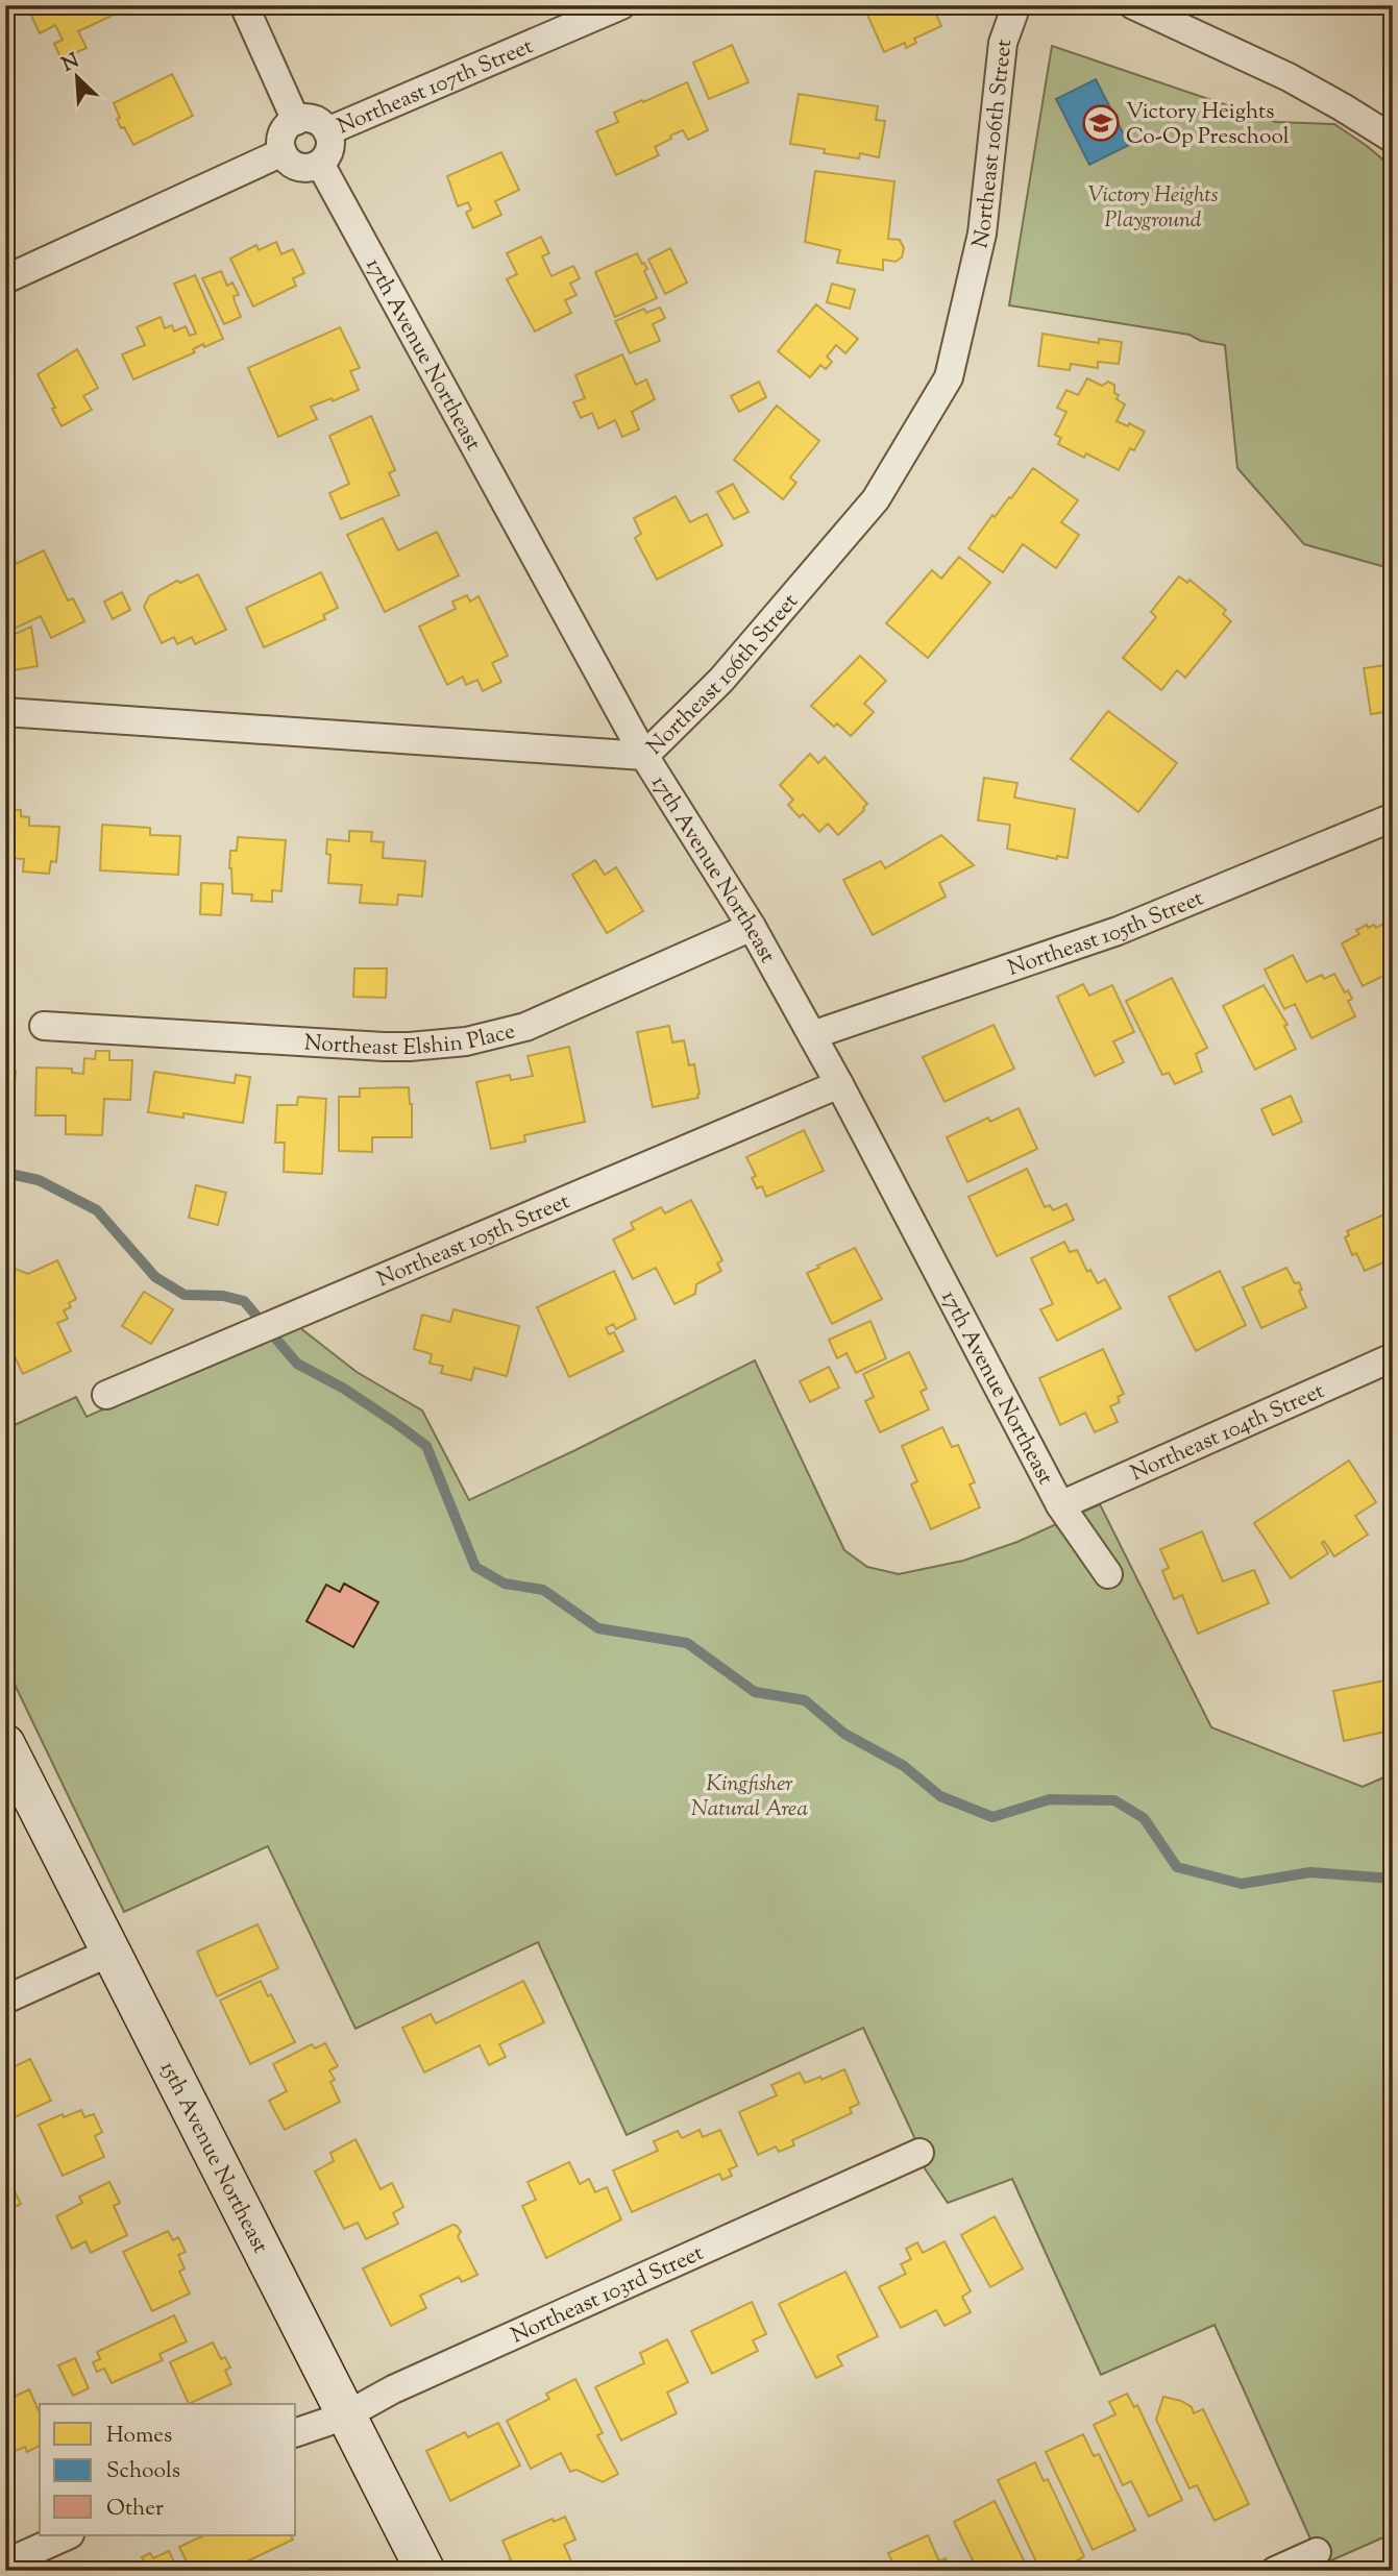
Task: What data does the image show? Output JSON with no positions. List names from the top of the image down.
{
  "streets": {
    "street": [
      "Northeast 107th Street",
      "Northeast 106th Street",
      "17th Avenue Northeast",
      "Northeast 105th Street",
      "Northeast Elshin Place",
      "Northeast 104th Street",
      "15th Avenue Northeast",
      "Northeast 103rd Street"
    ]
  },
  "crossings": [
    ["Northeast 107th Street", "17th Avenue Northeast"],
    ["Northeast 106th Street", "17th Avenue Northeast"],
    ["17th Avenue Northeast", "Northeast 105th Street"],
    ["17th Avenue Northeast", "Northeast Elshin Place"],
    ["17th Avenue Northeast", "Northeast 104th Street"],
    ["15th Avenue Northeast", "Northeast 103rd Street"]
  ],
  "parks": ["Victory Heights Playground", "Kingfisher Natural Area"],
  "places": {
    "school or university": ["Victory Heights Co-Op Preschool"]
  },
  "legend": ["Homes", "Schools", "Other"],
  "north": "top left"
}
